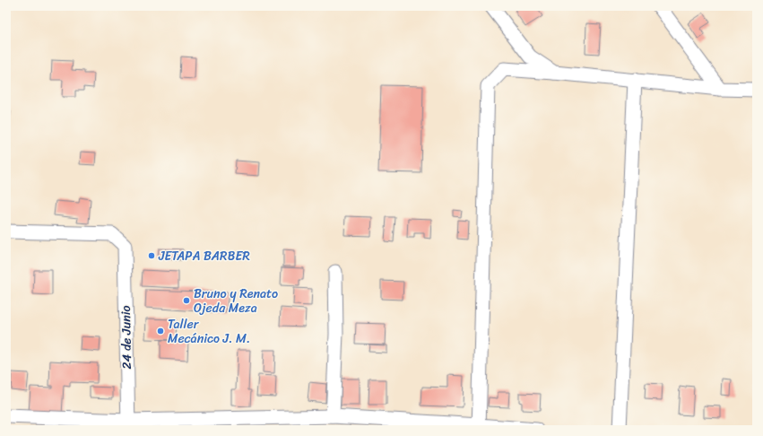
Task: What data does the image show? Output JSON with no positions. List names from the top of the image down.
{
  "streets": {
    "street": ["24 de Junio"]
  },
  "places": ["JETAPA BARBER", "Bruno y Renato Ojeda Meza", "Taller Mecánico J. M."]
}
